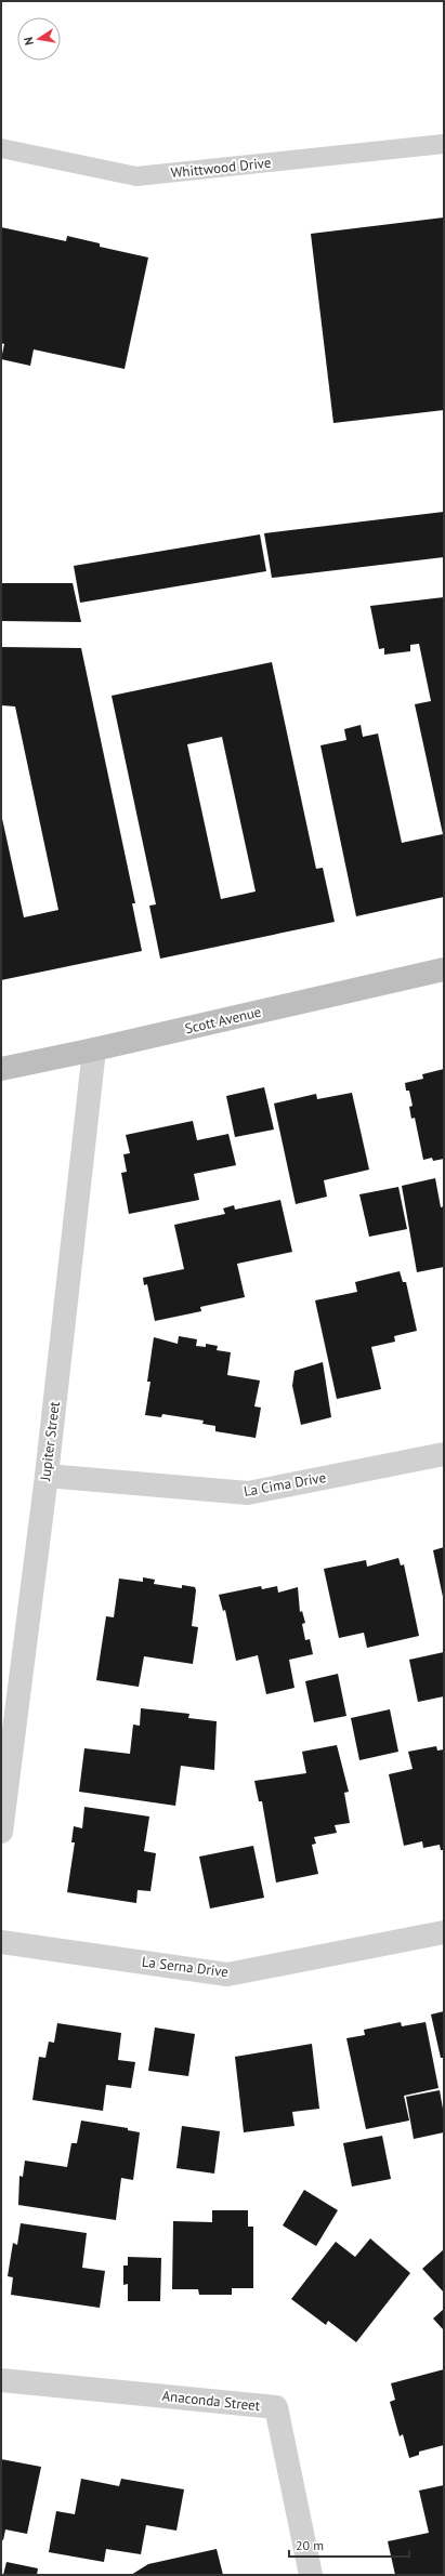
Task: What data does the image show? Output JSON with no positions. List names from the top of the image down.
{
  "streets": {
    "street": [
      "Scott Avenue",
      "Jupiter Street",
      "La Cima Drive",
      "La Serna Drive",
      "Anaconda Street"
    ],
    "lane": ["Whittwood Drive"]
  },
  "crossings": [
    ["Scott Avenue", "Jupiter Street"],
    ["Jupiter Street", "La Cima Drive"]
  ],
  "scale_bar": "20 m",
  "north": "left"
}
